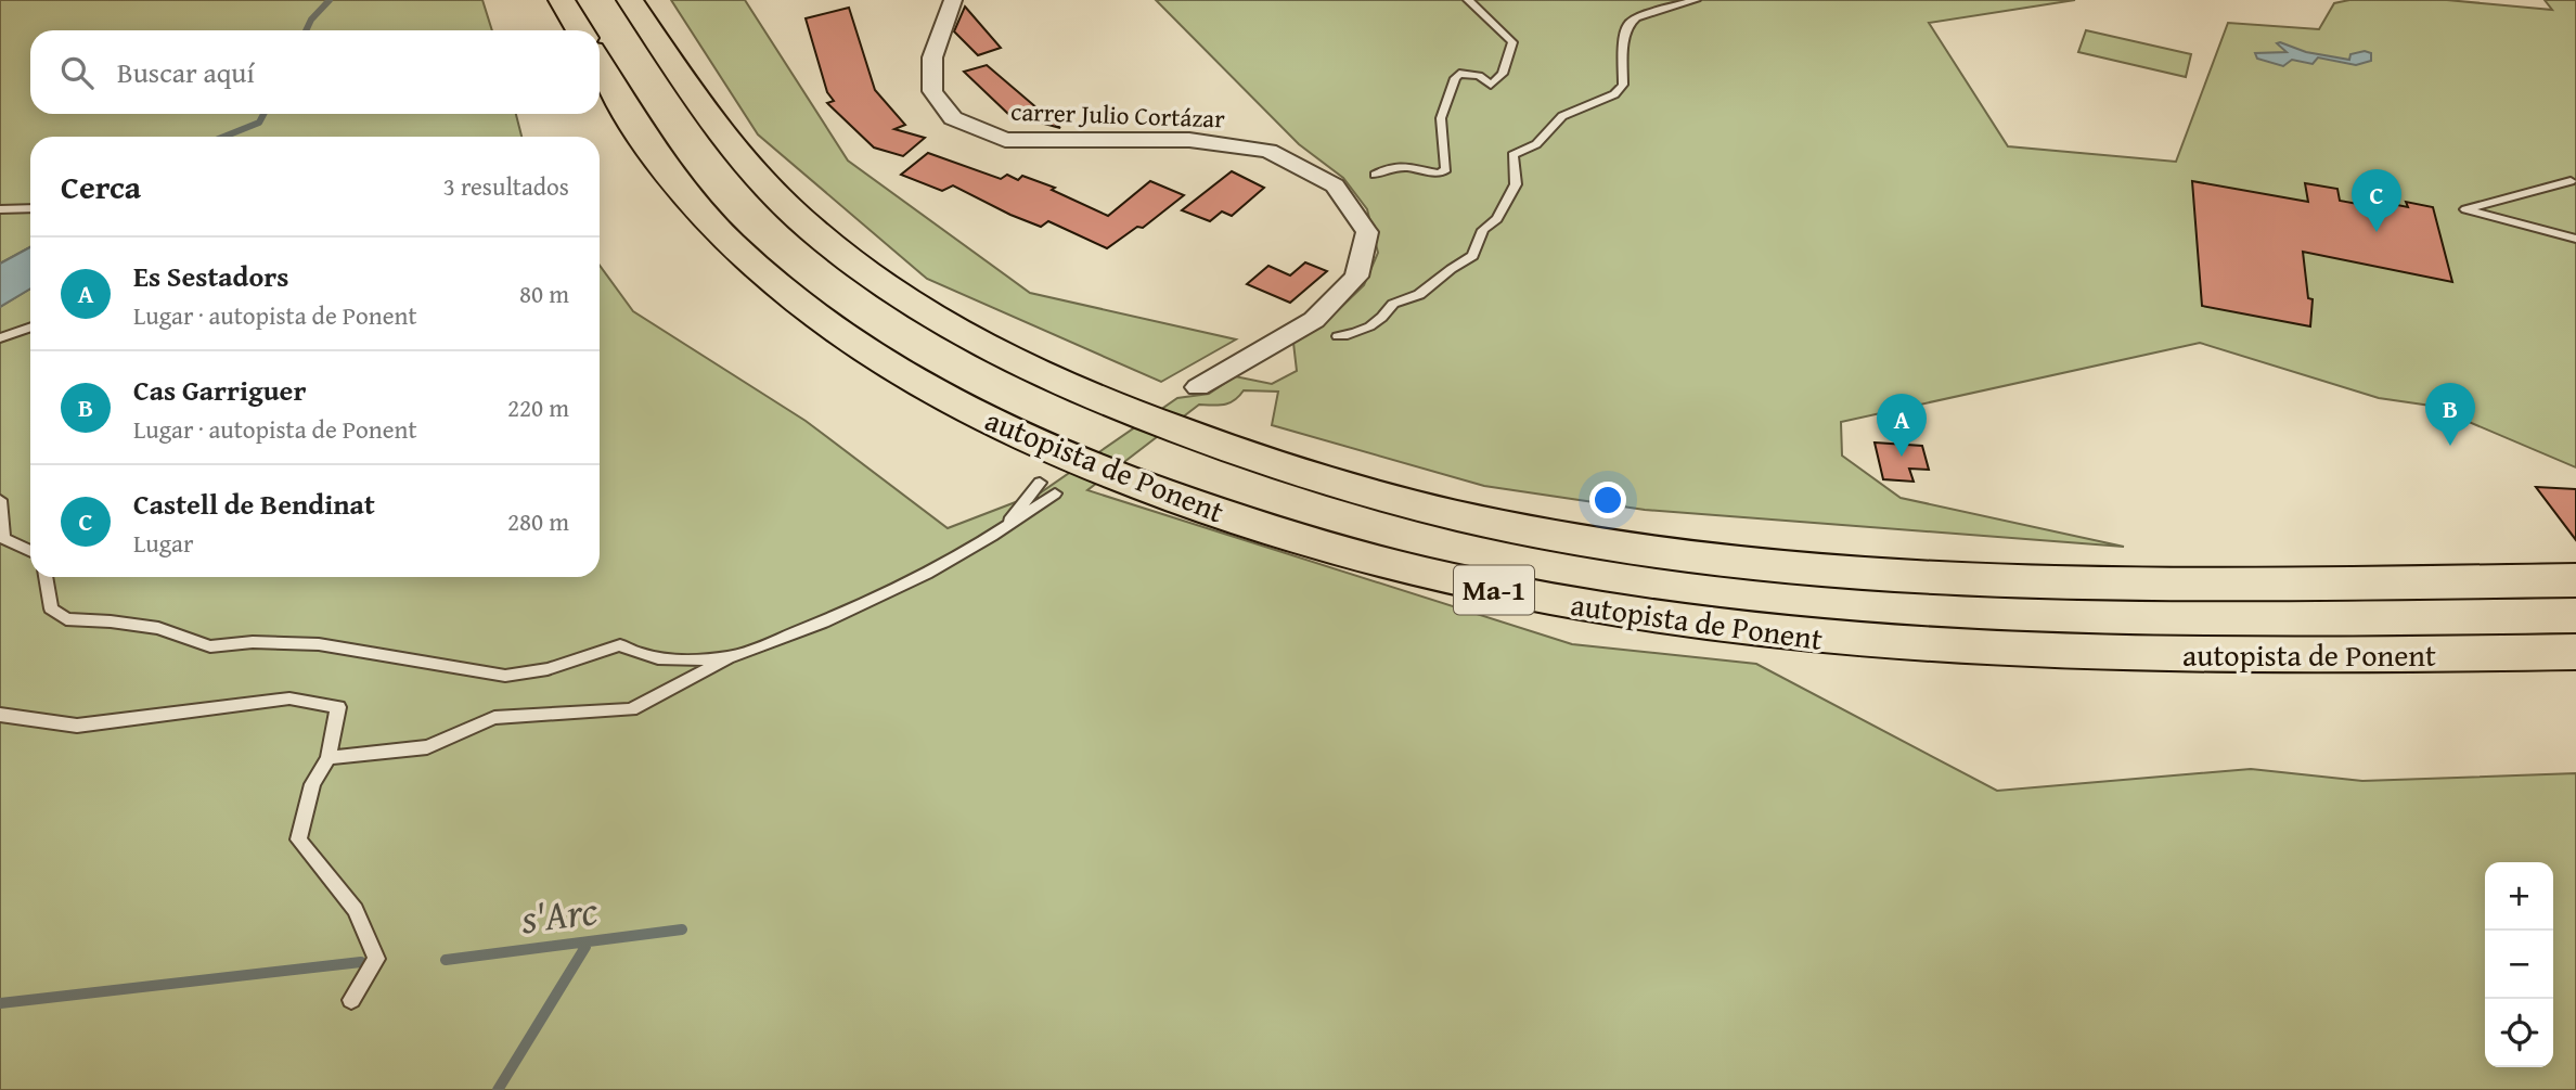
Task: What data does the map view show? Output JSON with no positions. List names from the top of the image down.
{
  "streets": {
    "highway": ["autopista de Ponent", "Ma-1"],
    "street": ["carrer Julio Cortázar"]
  },
  "water": ["s'Arc"],
  "page": {
    "search": "Buscar aquí",
    "heading": ["Cerca", "3 resultados"],
    "pins": ["C", "B", "A"],
    "list": [
      {
        "mark": "A",
        "name": "Es Sestadors",
        "note": "Lugar · autopista de Ponent",
        "value": "80 m"
      },
      {
        "mark": "B",
        "name": "Cas Garriguer",
        "note": "Lugar · autopista de Ponent",
        "value": "220 m"
      },
      {
        "mark": "C",
        "name": "Castell de Bendinat",
        "note": "Lugar",
        "value": "280 m"
      }
    ],
    "map_buttons": ["+", "−"]
  }
}
